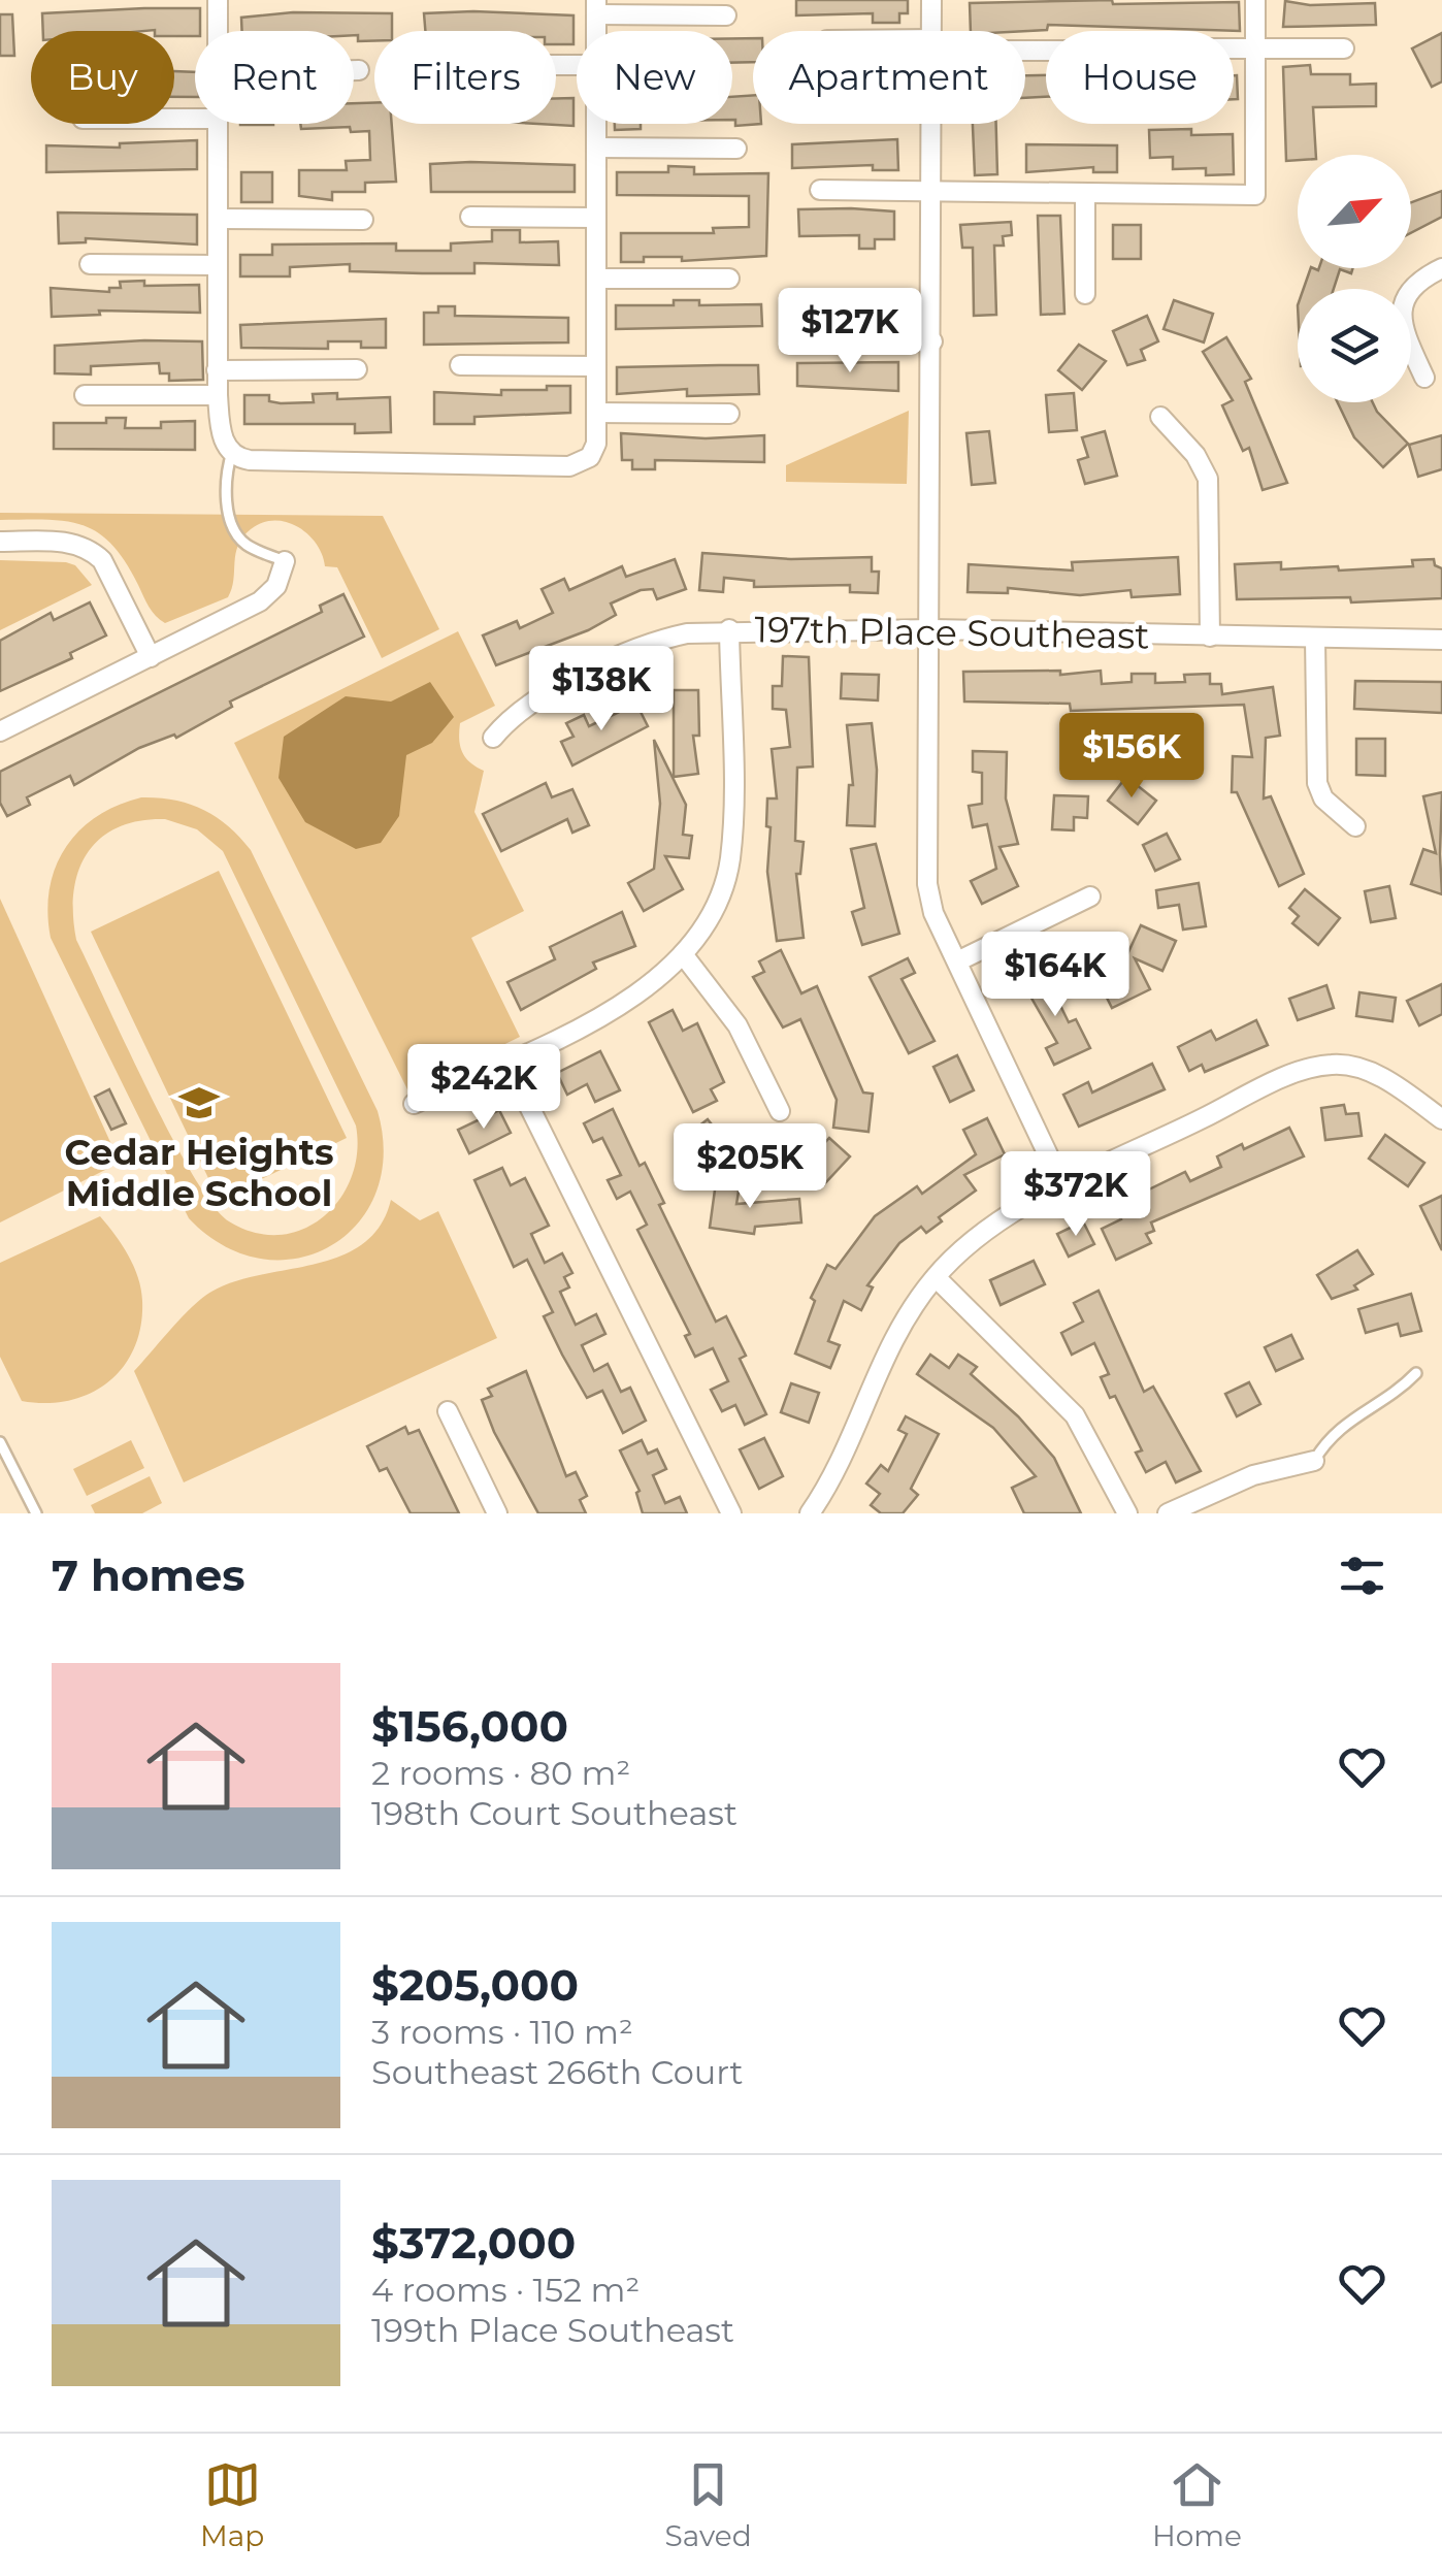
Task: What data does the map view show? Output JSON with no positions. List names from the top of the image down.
{
  "streets": {
    "street": ["197th Place Southeast"]
  },
  "places": {
    "school or university": ["Cedar Heights Middle School"]
  },
  "north": "top right",
  "page": {
    "chip": [
      "Buy",
      "Rent",
      "Filters",
      "New",
      "Apartment",
      "House"
    ],
    "price": [
      "$127K",
      "$138K",
      "$156K",
      "$164K",
      "$242K",
      "$205K",
      "$372K"
    ],
    "heading": "7 homes",
    "list": [
      {
        "name": "$156,000",
        "note": "2 rooms · 80 m² · 198th Court Southeast"
      },
      {
        "name": "$205,000",
        "note": "3 rooms · 110 m² · Southeast 266th Court"
      },
      {
        "name": "$372,000",
        "note": "4 rooms · 152 m² · 199th Place Southeast"
      }
    ],
    "tabs": ["Map", "Saved", "Home"]
  }
}
